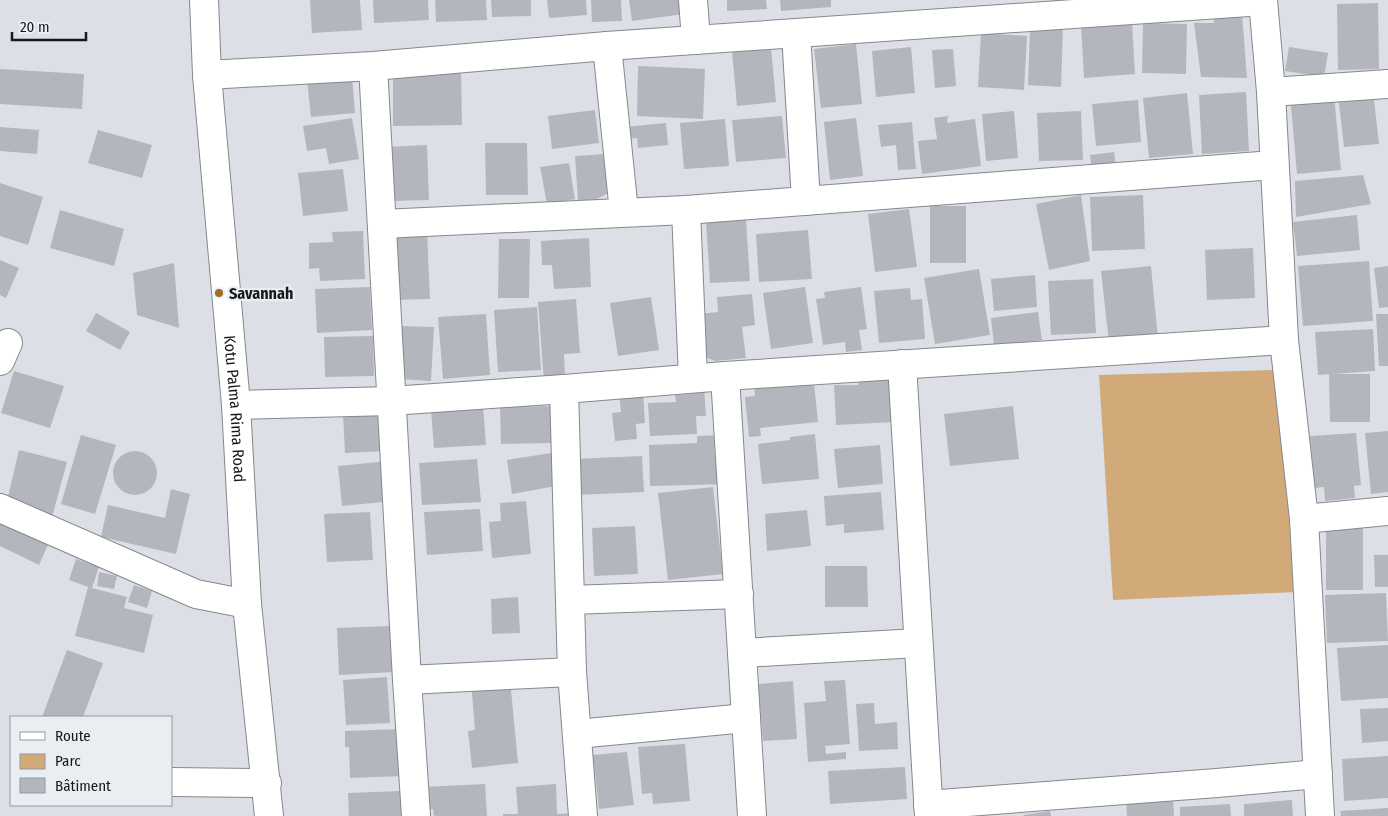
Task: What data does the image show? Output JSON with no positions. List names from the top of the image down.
{
  "streets": {
    "street": ["Kotu Palma Rima Road"]
  },
  "places": ["Savannah"],
  "legend": ["Route", "Parc", "Bâtiment"],
  "scale_bar": "20 m"
}
